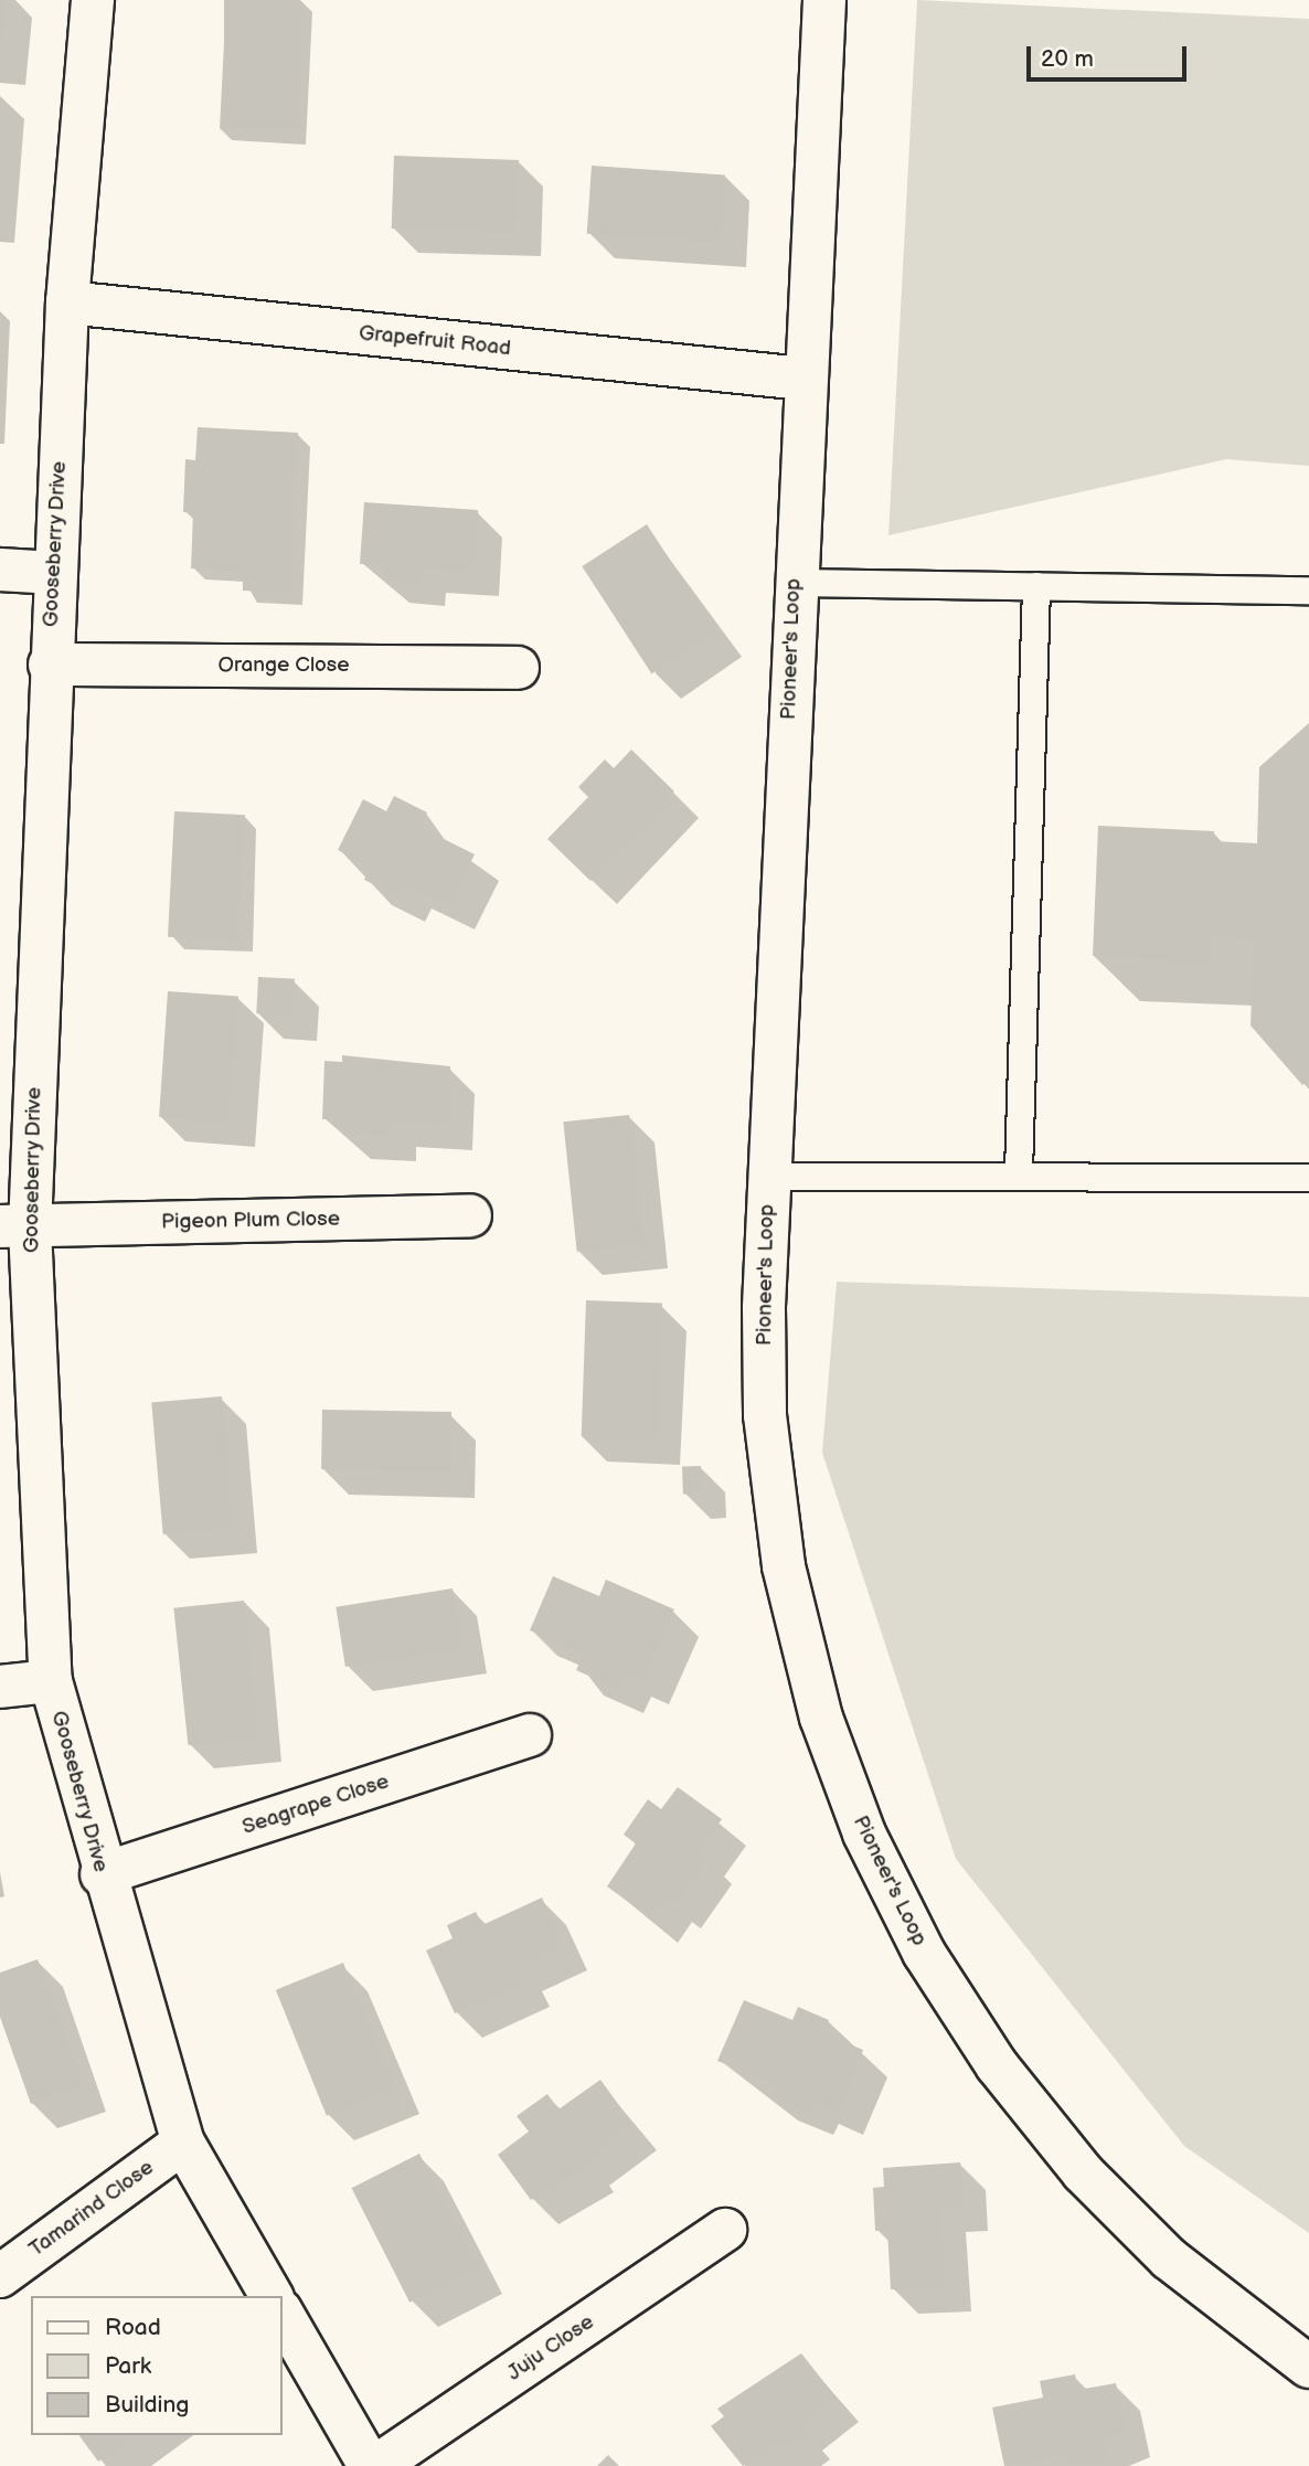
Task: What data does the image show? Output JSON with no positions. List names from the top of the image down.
{
  "streets": {
    "street": [
      "Grapefruit Road",
      "Gooseberry Drive",
      "Pioneer's Loop",
      "Orange Close",
      "Pigeon Plum Close",
      "Seagrape Close",
      "Tamarind Close",
      "Juju Close"
    ]
  },
  "crossings": [
    ["Grapefruit Road", "Gooseberry Drive"],
    ["Grapefruit Road", "Pioneer's Loop"],
    ["Gooseberry Drive", "Orange Close"],
    ["Gooseberry Drive", "Pigeon Plum Close"],
    ["Gooseberry Drive", "Seagrape Close"],
    ["Gooseberry Drive", "Tamarind Close"]
  ],
  "legend": ["Road", "Park", "Building"],
  "scale_bar": "20 m"
}
